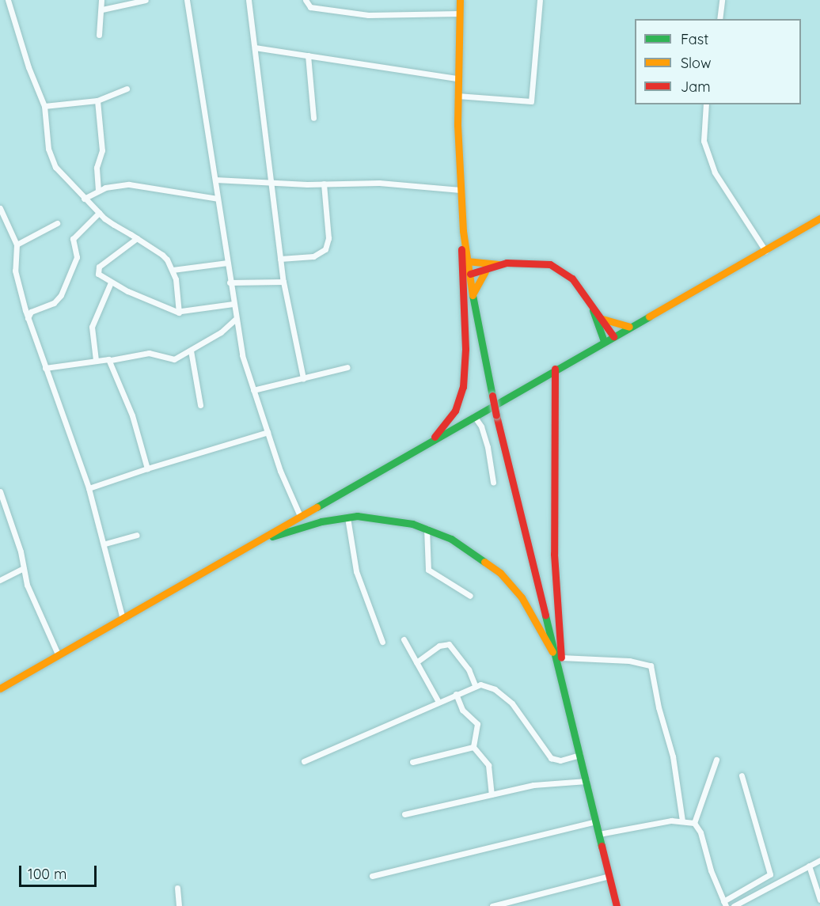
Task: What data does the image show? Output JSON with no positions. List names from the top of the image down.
{
  "legend": ["Fast", "Slow", "Jam"],
  "scale_bar": "100 m"
}
